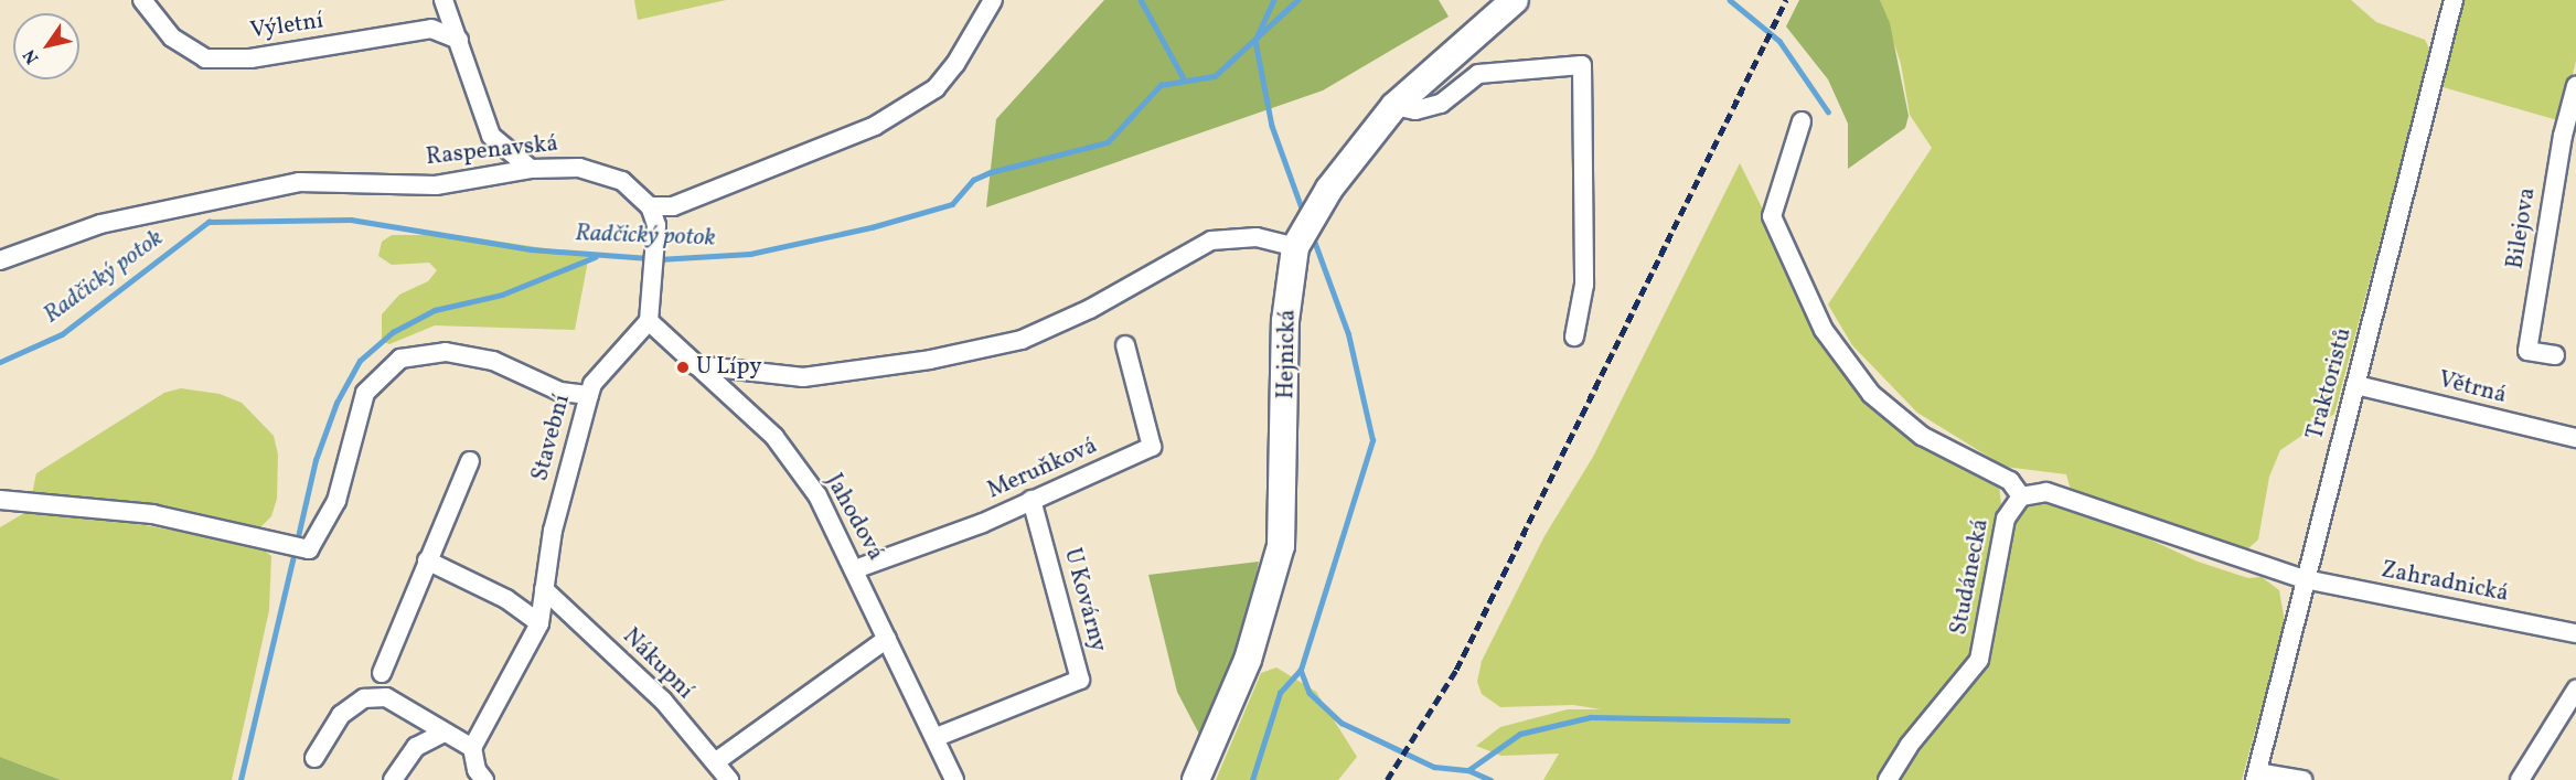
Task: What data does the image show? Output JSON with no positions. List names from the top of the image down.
{
  "streets": {
    "main road": ["Hejnická"],
    "street": [
      "Výletní",
      "Raspenavská",
      "Bilejova",
      "Traktoristů",
      "Větrná",
      "Stavební",
      "Meruňková",
      "Jahodová",
      "Studánecká",
      "Zahradnická",
      "U Kovárny",
      "Nákupní"
    ]
  },
  "crossings": [
    ["Traktoristů", "Větrná"],
    ["Traktoristů", "Zahradnická"],
    ["Stavební", "Jahodová"],
    ["Stavební", "Nákupní"],
    ["Meruňková", "Jahodová"],
    ["Meruňková", "U Kovárny"],
    ["Jahodová", "U Kovárny"]
  ],
  "water": ["Radčický potok"],
  "places": ["U Lípy"],
  "north": "bottom left"
}
